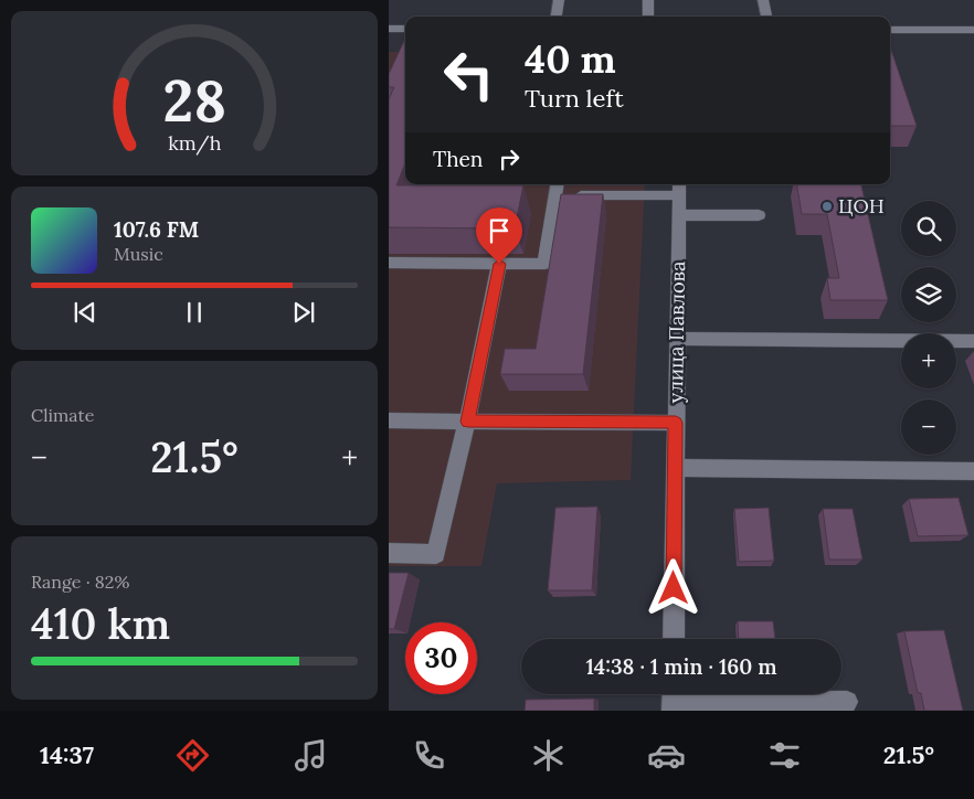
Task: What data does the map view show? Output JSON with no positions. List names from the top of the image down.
{
  "streets": {
    "street": ["улица Павлова"]
  },
  "places": ["ЦОН"],
  "page": {
    "turn": ["40 m", "Turn left"],
    "then": "Then",
    "map_buttons": ["+", "−"],
    "song": ["107.6 FM", "Music"],
    "tile": [
      "Climate",
      ["Range · 82%", "410 km"]
    ],
    "heat": ["−", "21.5°", "+"],
    "limit": "30",
    "trip": "14:38 · 1 min · 160 m",
    "tabs": ["14:37", "21.5°"],
    "gauge": ["28", "km/h"]
  }
}
